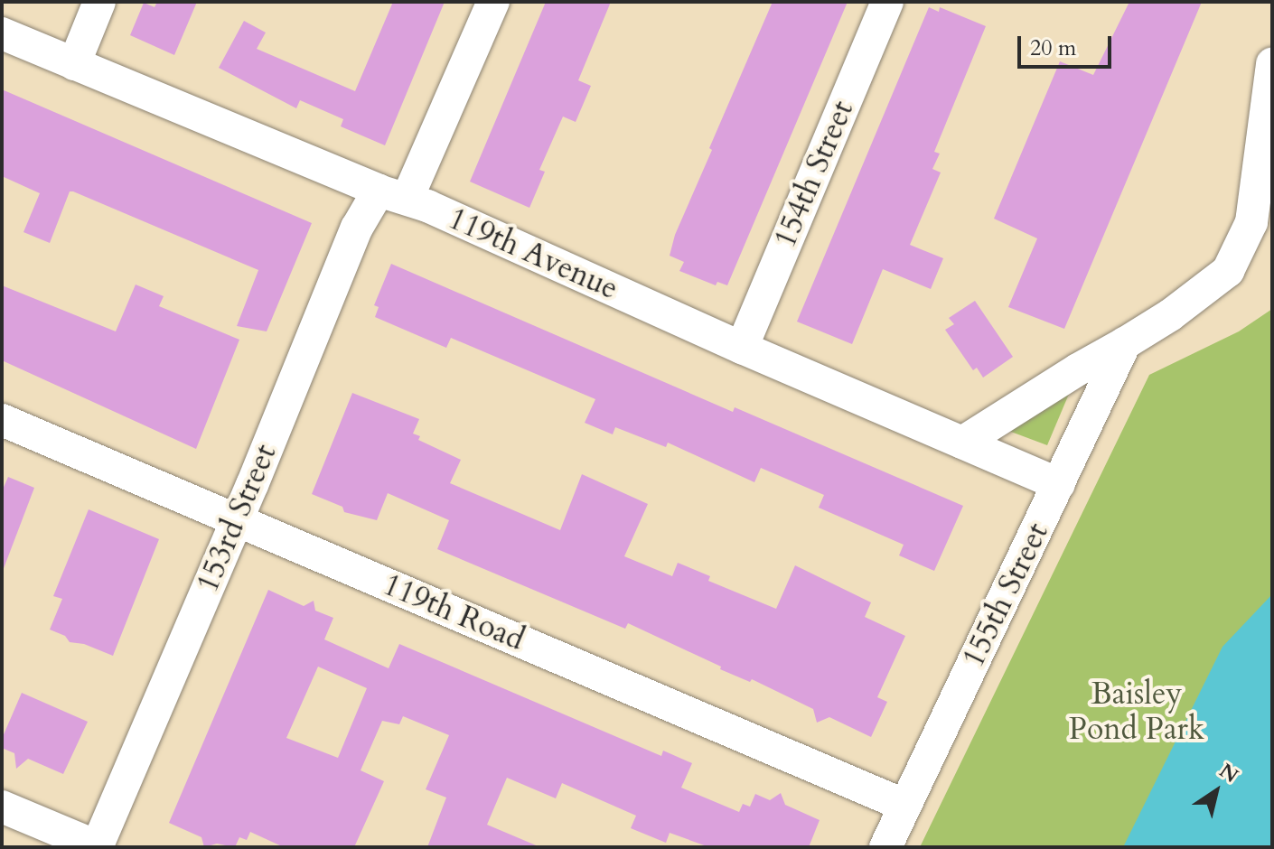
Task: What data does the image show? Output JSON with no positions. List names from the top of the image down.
{
  "streets": {
    "street": [
      "154th Street",
      "119th Avenue",
      "153rd Street",
      "155th Street",
      "119th Road"
    ]
  },
  "crossings": [
    ["154th Street", "119th Avenue"],
    ["119th Avenue", "153rd Street"],
    ["119th Avenue", "155th Street"],
    ["153rd Street", "119th Road"],
    ["155th Street", "119th Road"]
  ],
  "parks": ["Baisley Pond Park"],
  "scale_bar": "20 m",
  "north": "top right"
}
